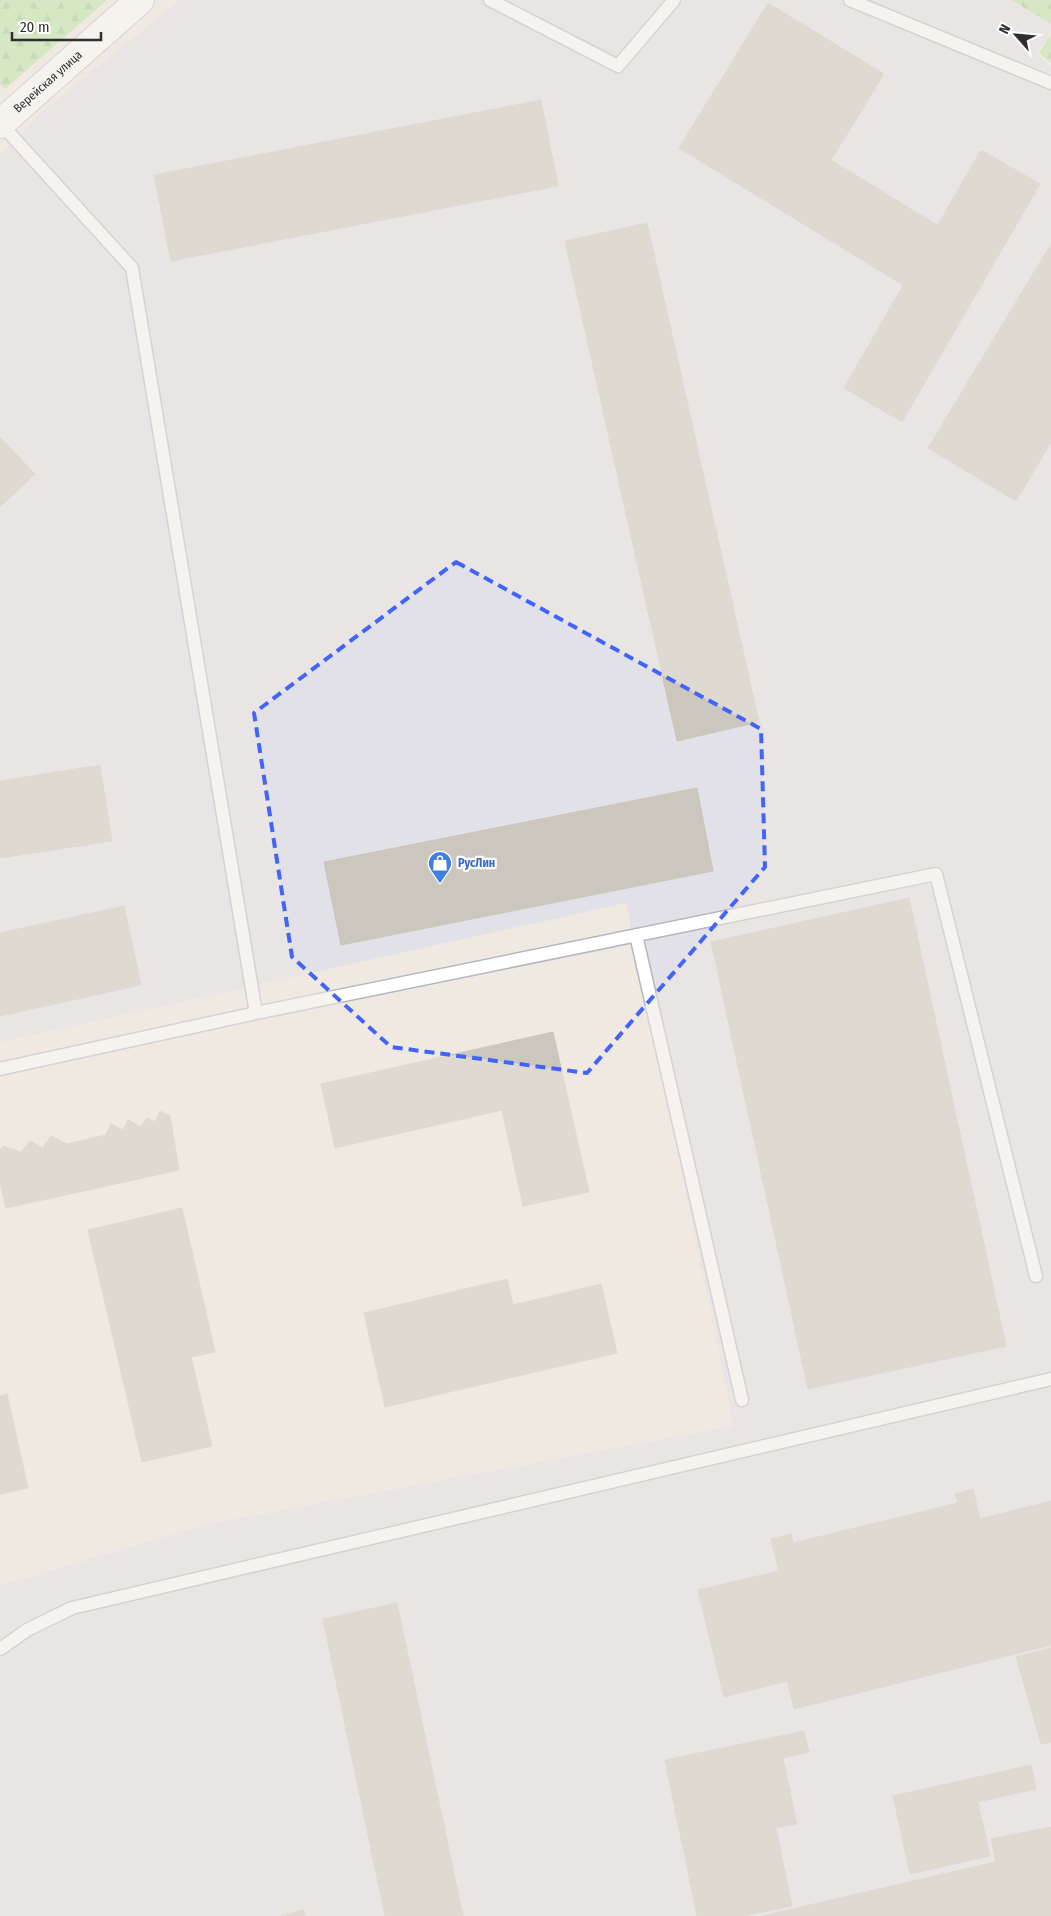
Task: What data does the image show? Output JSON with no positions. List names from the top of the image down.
{
  "streets": {
    "street": ["Верейская улица"]
  },
  "places": {
    "shop": ["РусЛин"]
  },
  "scale_bar": "20 m",
  "north": "top left"
}
